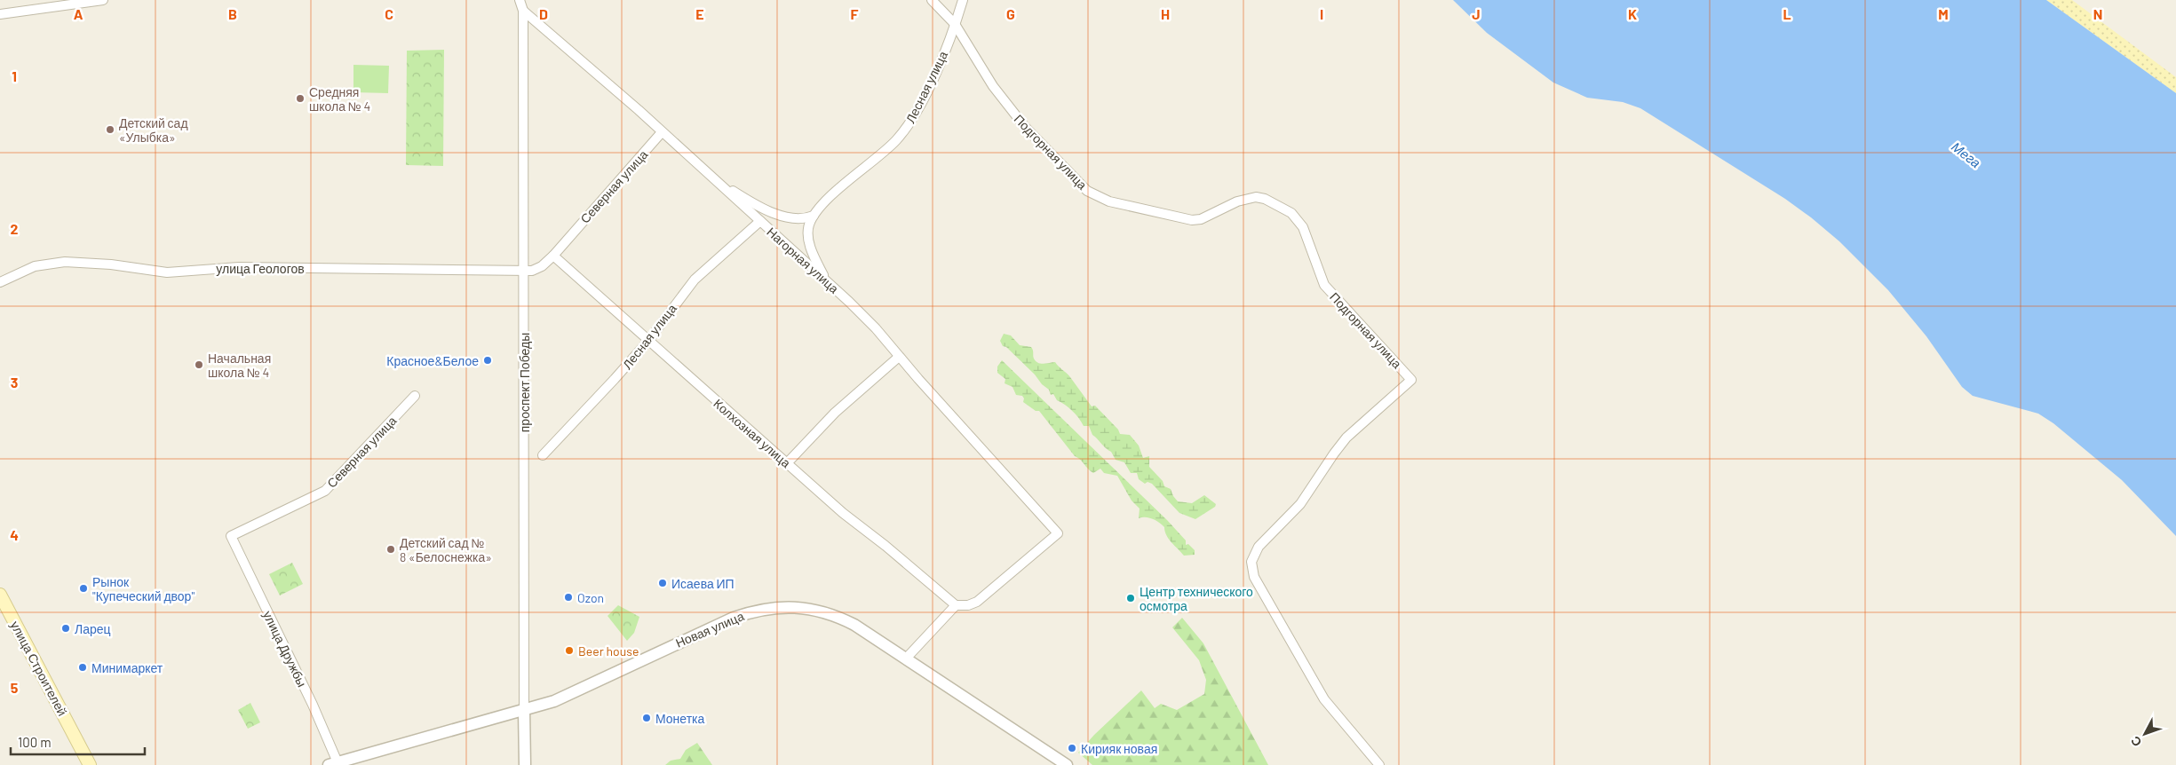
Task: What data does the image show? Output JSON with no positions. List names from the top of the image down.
{
  "streets": {
    "main road": ["улица Строителей"],
    "street": [
      "Лесная улица",
      "Подгорная улица",
      "Северная улица",
      "Нагорная улица",
      "улица Геологов",
      "проспект Победы",
      "Колхозная улица",
      "Новая улица",
      "улица Дружбы"
    ]
  },
  "crossings": [
    ["Лесная улица", "Подгорная улица"],
    ["Лесная улица", "Нагорная улица"],
    ["Лесная улица", "Колхозная улица"],
    ["Северная улица", "Нагорная улица"],
    ["Северная улица", "улица Геологов"],
    ["Северная улица", "проспект Победы"],
    ["Северная улица", "Колхозная улица"],
    ["Северная улица", "улица Дружбы"],
    ["Нагорная улица", "проспект Победы"],
    ["Нагорная улица", "Колхозная улица"],
    ["улица Геологов", "проспект Победы"],
    ["проспект Победы", "Новая улица"],
    ["Новая улица", "улица Дружбы"]
  ],
  "water": ["Мега"],
  "places": [
    "Средняя школа № 4",
    "Детский сад «Улыбка»",
    "Красное&Белое",
    "Начальная школа № 4",
    "Детский сад № 8 «Белоснежка»",
    "Исаева ИП",
    "Рынок \"Купеческий двор\"",
    "Ozon",
    "Центр технического осмотра",
    "Ларец",
    "Beer house",
    "Минимаркет",
    "Монетка",
    "Кирияк новая"
  ],
  "scale_bar": "100 m",
  "north": "bottom left",
  "grid": {
    "columns": [
      "A",
      "B",
      "C",
      "D",
      "E",
      "F",
      "G",
      "H",
      "I",
      "J",
      "K",
      "L",
      "M",
      "N"
    ],
    "rows": [
      "1",
      "2",
      "3",
      "4",
      "5"
    ]
  }
}
